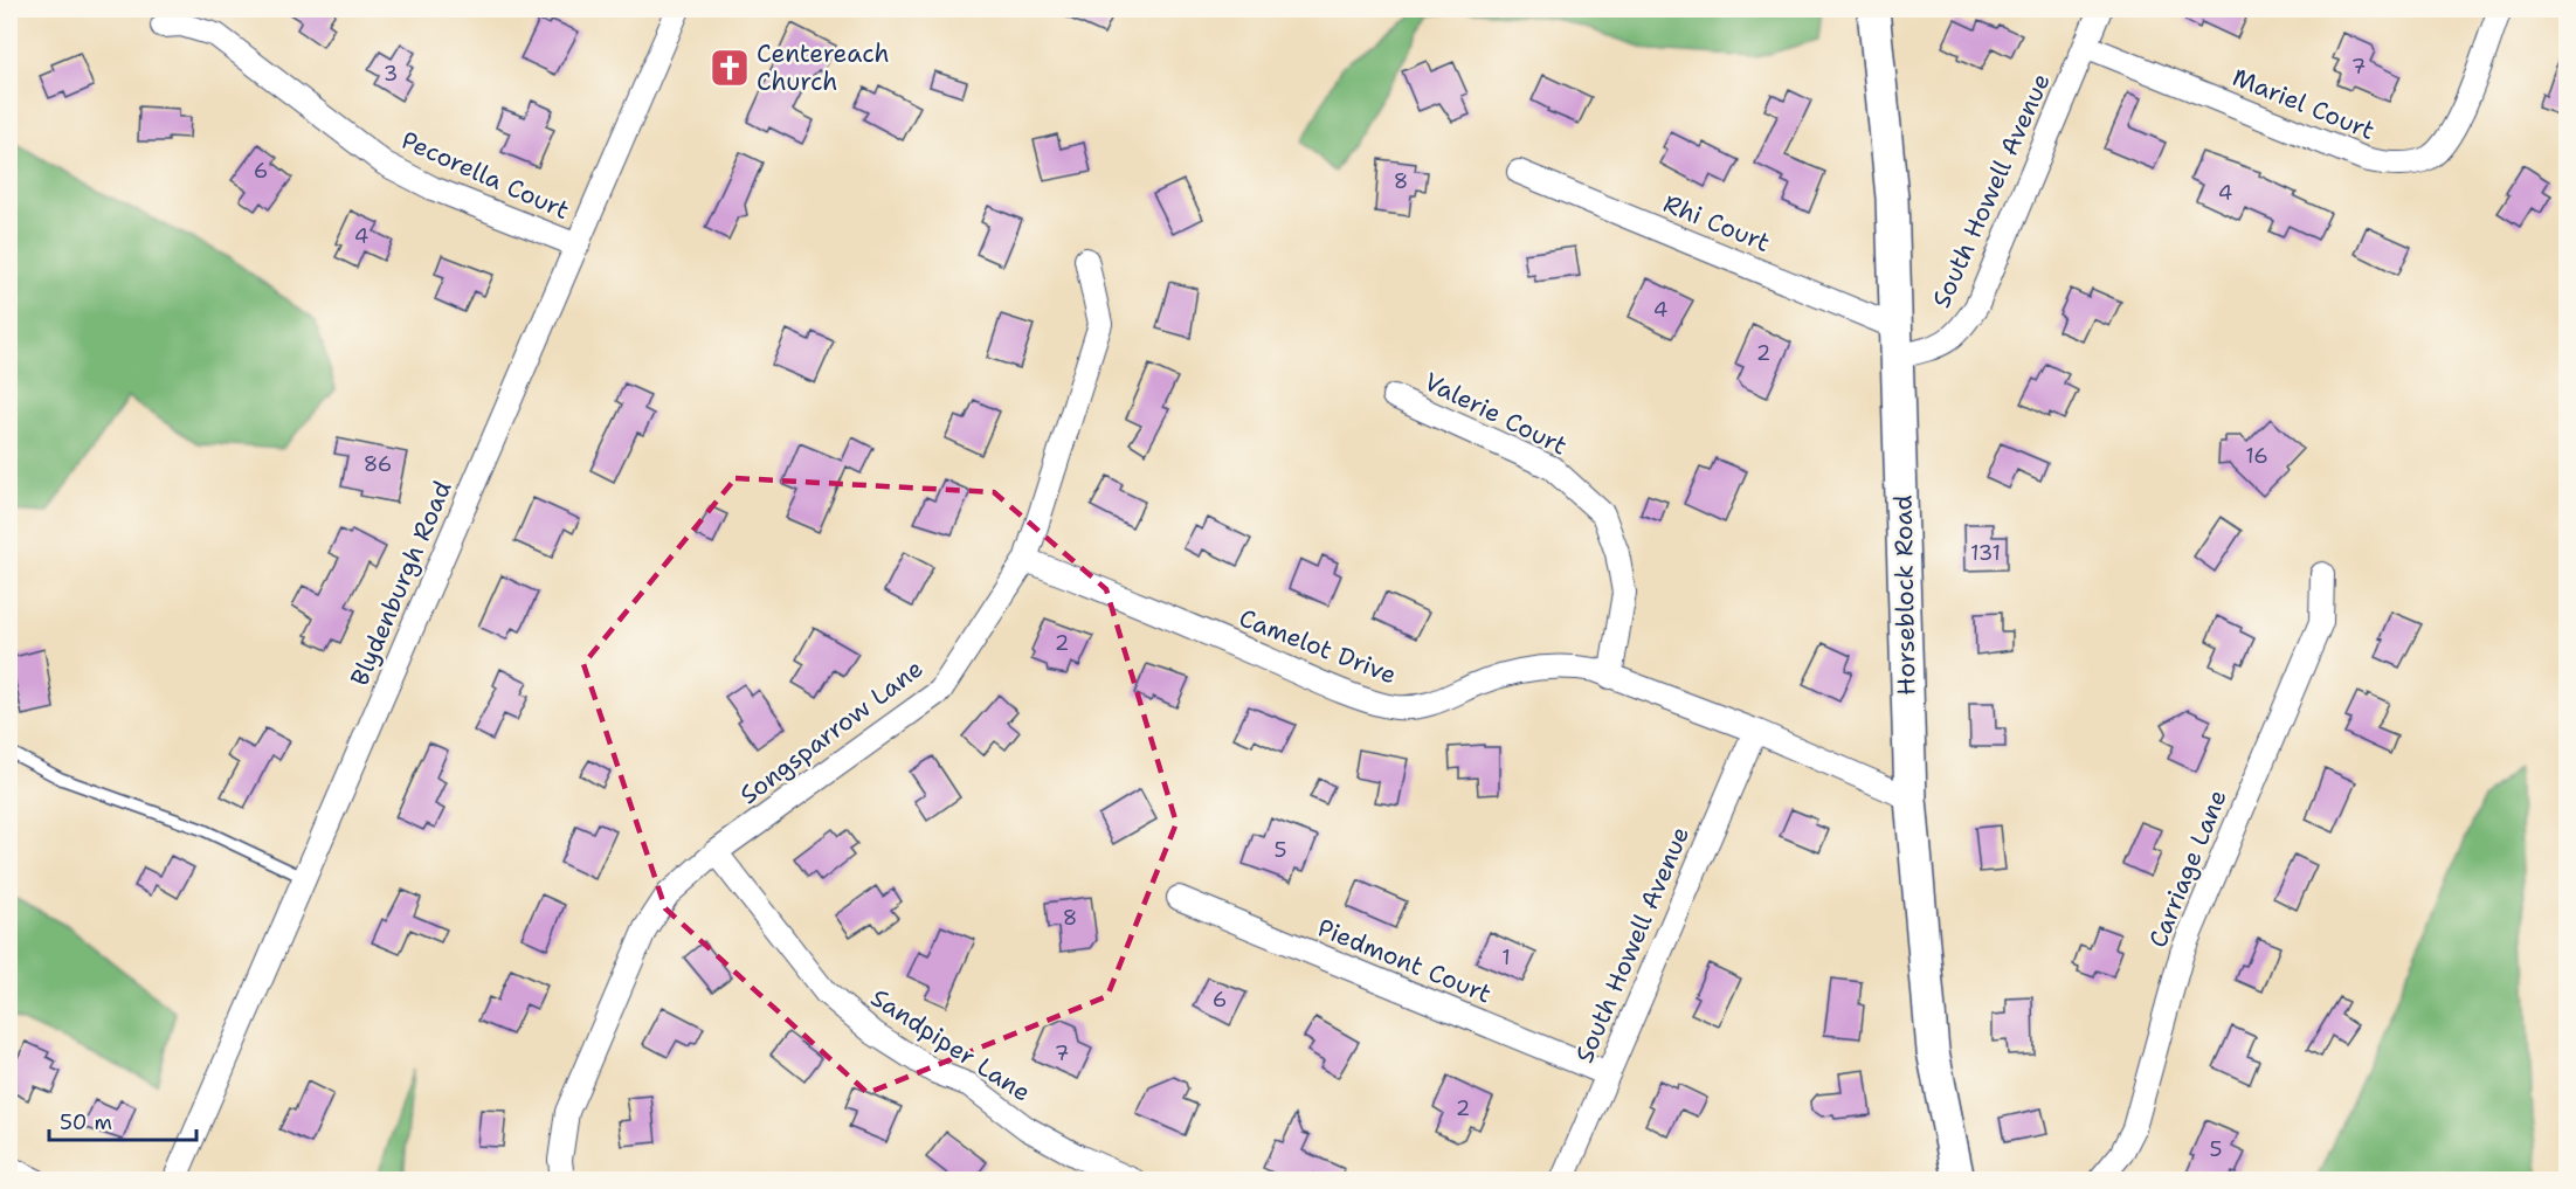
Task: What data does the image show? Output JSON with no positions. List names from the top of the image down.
{
  "streets": {
    "street": [
      "Mariel Court",
      "Pecorella Court",
      "South Howell Avenue",
      "Rhi Court",
      "Valerie Court",
      "Blydenburgh Road",
      "Horseblock Road",
      "Camelot Drive",
      "Songsparrow Lane",
      "Carriage Lane",
      "Piedmont Court",
      "Sandpiper Lane"
    ]
  },
  "crossings": [
    ["Mariel Court", "South Howell Avenue"],
    ["Pecorella Court", "Blydenburgh Road"],
    ["South Howell Avenue", "Rhi Court"],
    ["South Howell Avenue", "Horseblock Road"],
    ["South Howell Avenue", "Camelot Drive"],
    ["South Howell Avenue", "Piedmont Court"],
    ["Rhi Court", "Horseblock Road"],
    ["Valerie Court", "Camelot Drive"],
    ["Horseblock Road", "Camelot Drive"],
    ["Camelot Drive", "Songsparrow Lane"],
    ["Songsparrow Lane", "Sandpiper Lane"]
  ],
  "places": {
    "church": ["Centereach Church"]
  },
  "house_numbers": [
    "7",
    "3",
    "6",
    "8",
    "4",
    "4",
    "4",
    "2",
    "16",
    "86",
    "131",
    "2",
    "5",
    "8",
    "1",
    "6",
    "7",
    "2",
    "5"
  ],
  "scale_bar": "50 m"
}
